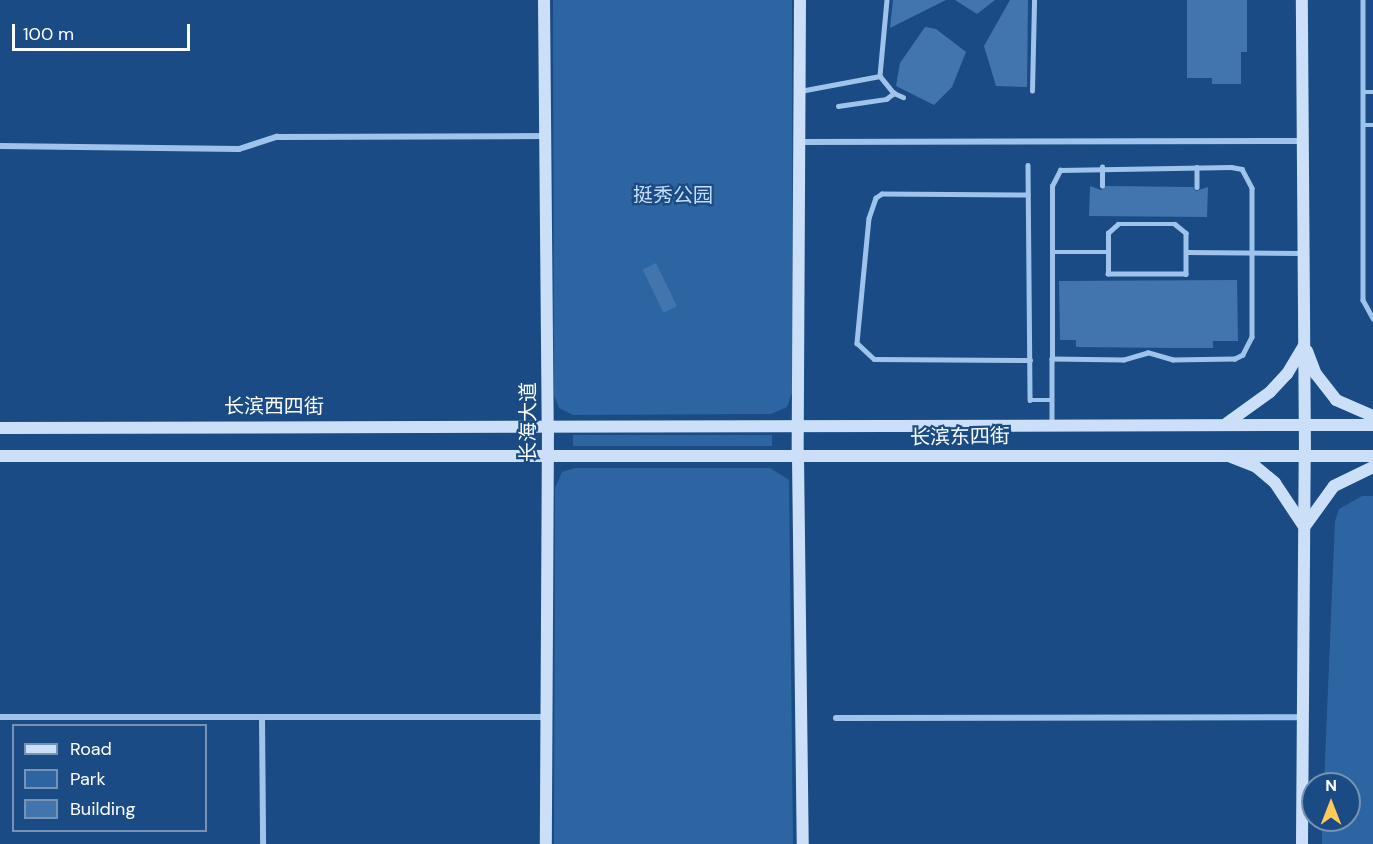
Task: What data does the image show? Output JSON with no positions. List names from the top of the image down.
{
  "streets": {
    "main road": ["长滨西四街", "长海大道", "长滨东四街"]
  },
  "crossings": [
    ["长滨西四街", "长海大道"],
    ["长滨西四街", "长滨东四街"],
    ["长海大道", "长滨东四街"]
  ],
  "parks": ["挺秀公园"],
  "legend": ["Road", "Park", "Building"],
  "scale_bar": "100 m",
  "north": "top"
}
